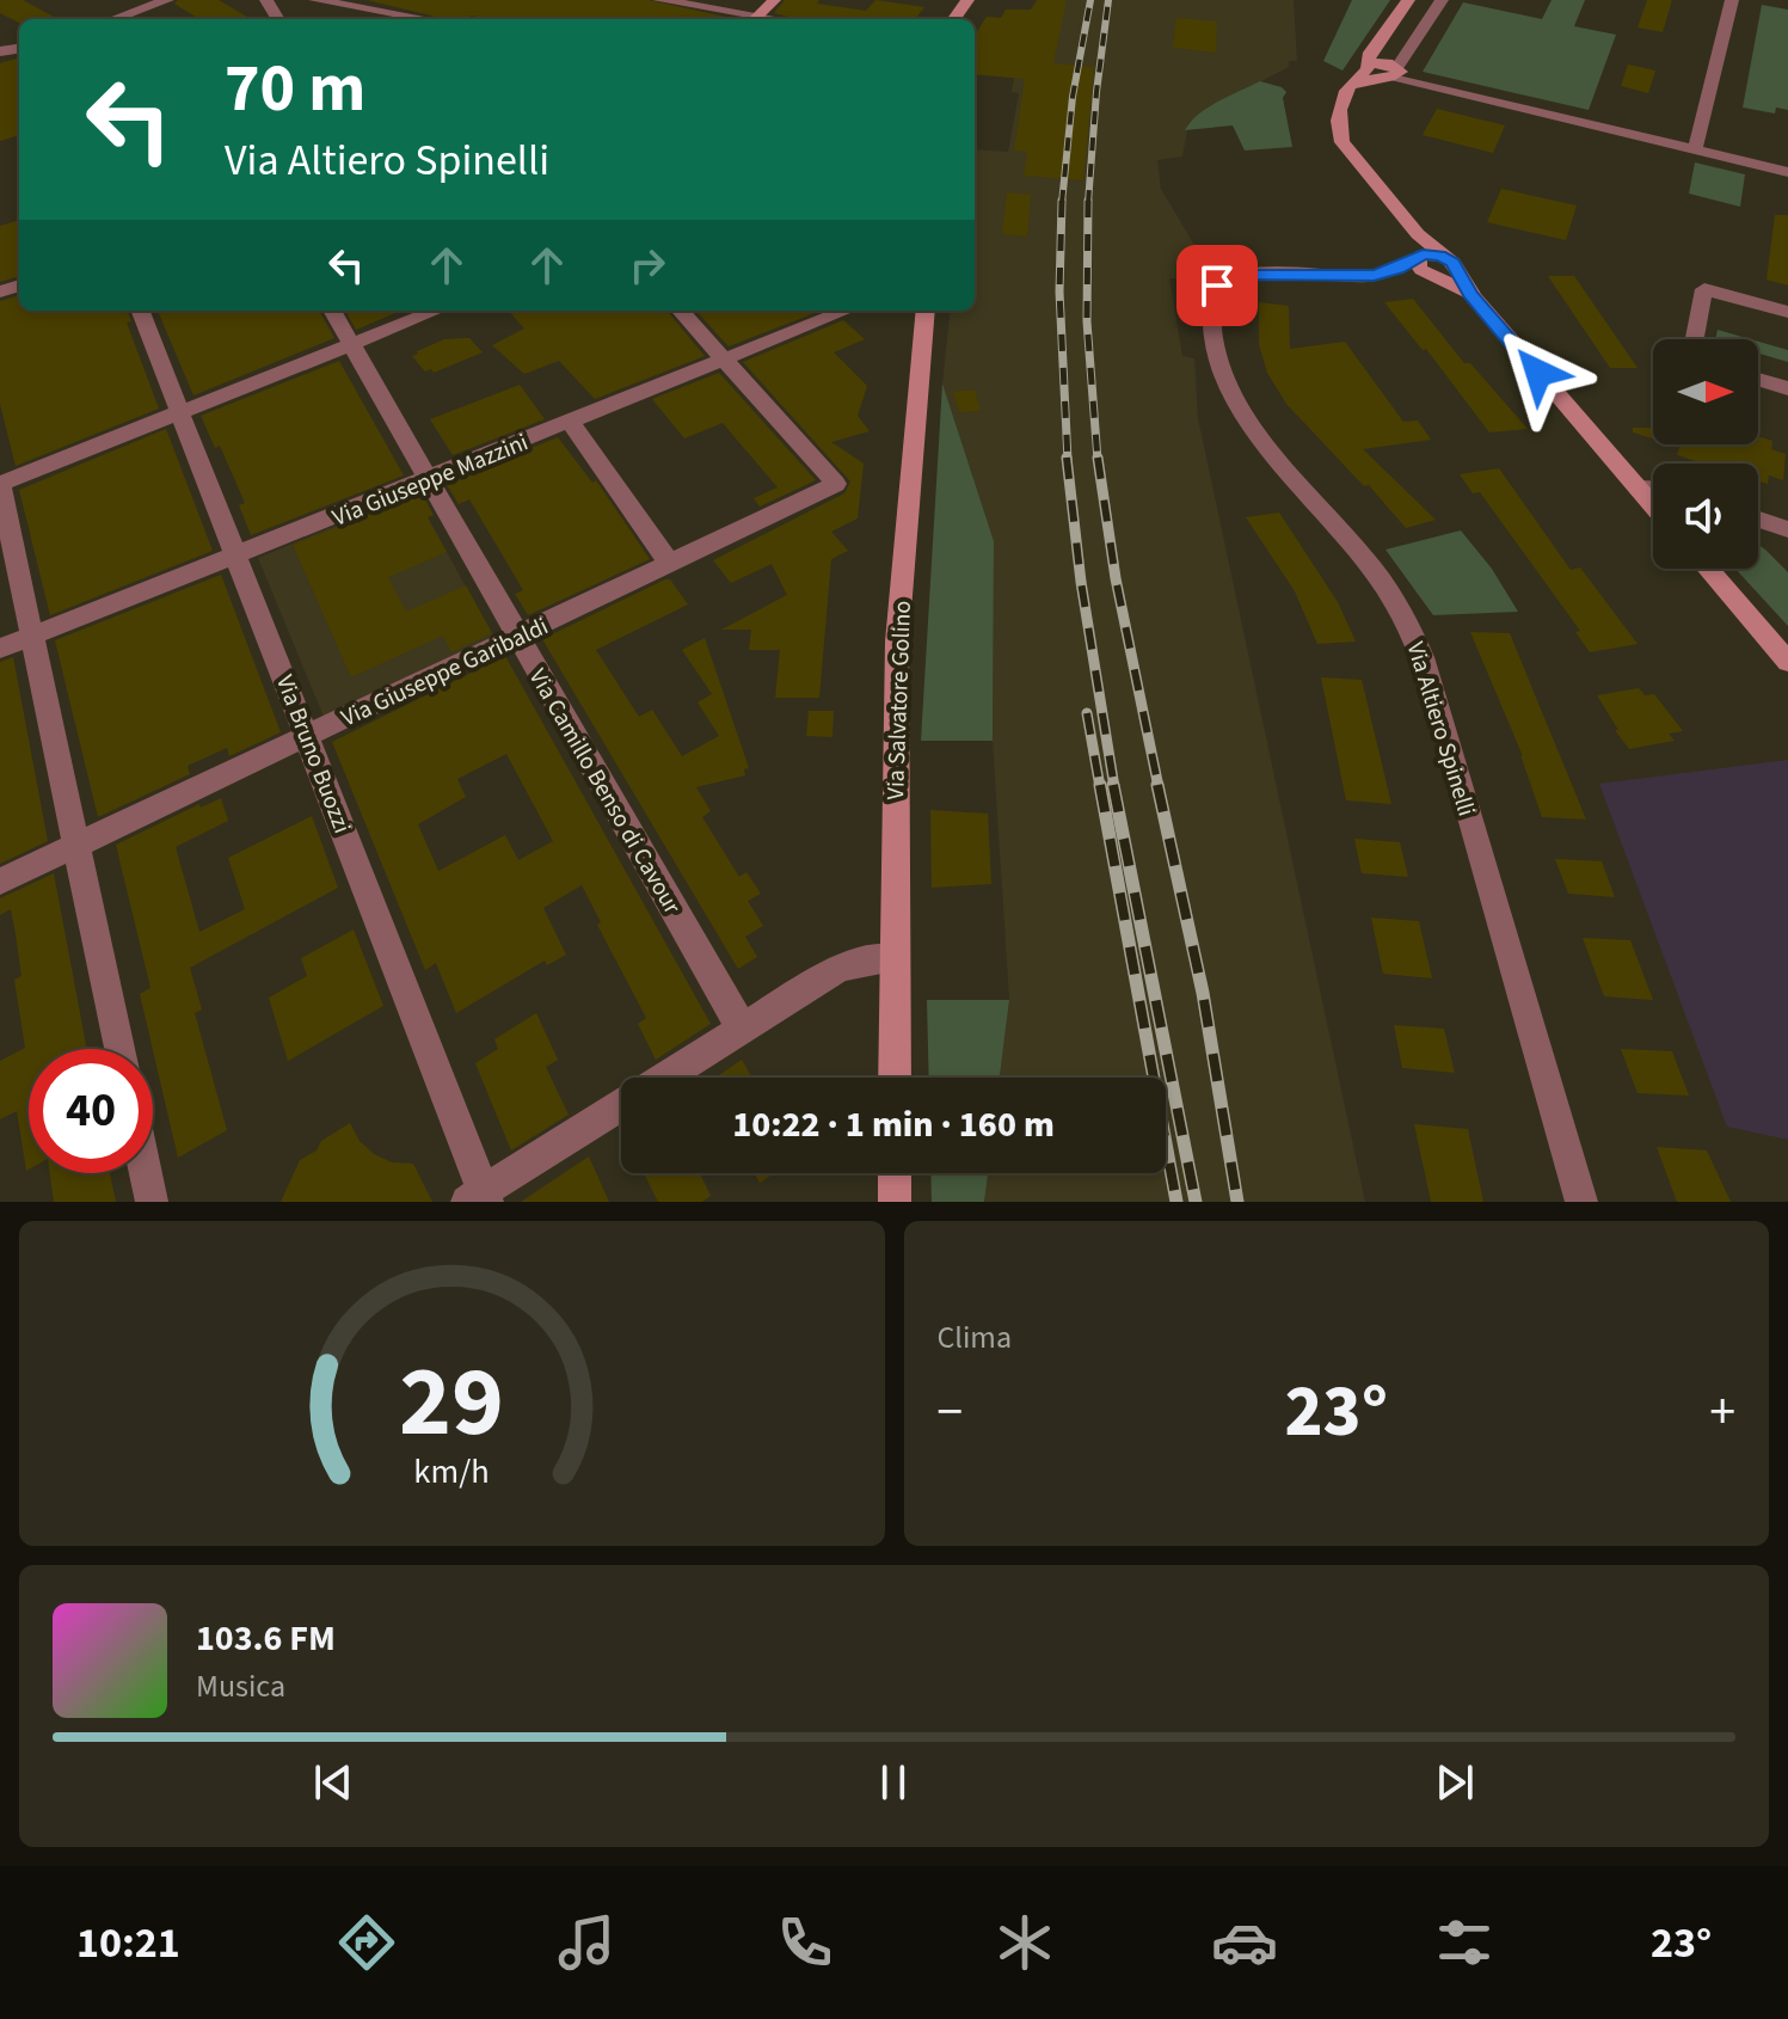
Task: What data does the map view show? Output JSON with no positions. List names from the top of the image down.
{
  "streets": {
    "street": [
      "Via Giuseppe Mazzini",
      "Via Giuseppe Garibaldi",
      "Via Salvatore Golino",
      "Via Altiero Spinelli",
      "Via Bruno Buozzi",
      "Via Camillo Benso di Cavour"
    ]
  },
  "crossings": [
    ["Via Giuseppe Mazzini", "Via Giuseppe Garibaldi"],
    ["Via Giuseppe Mazzini", "Via Bruno Buozzi"],
    ["Via Giuseppe Mazzini", "Via Camillo Benso di Cavour"],
    ["Via Giuseppe Garibaldi", "Via Bruno Buozzi"],
    ["Via Giuseppe Garibaldi", "Via Camillo Benso di Cavour"]
  ],
  "north": "right",
  "page": {
    "turn": ["70 m", "Via Altiero Spinelli"],
    "limit": "40",
    "trip": "10:22 · 1 min · 160 m",
    "tile": "Clima",
    "heat": ["−", "23°", "+"],
    "song": ["103.6 FM", "Musica"],
    "tabs": ["10:21", "23°"],
    "gauge": ["29", "km/h"]
  }
}
